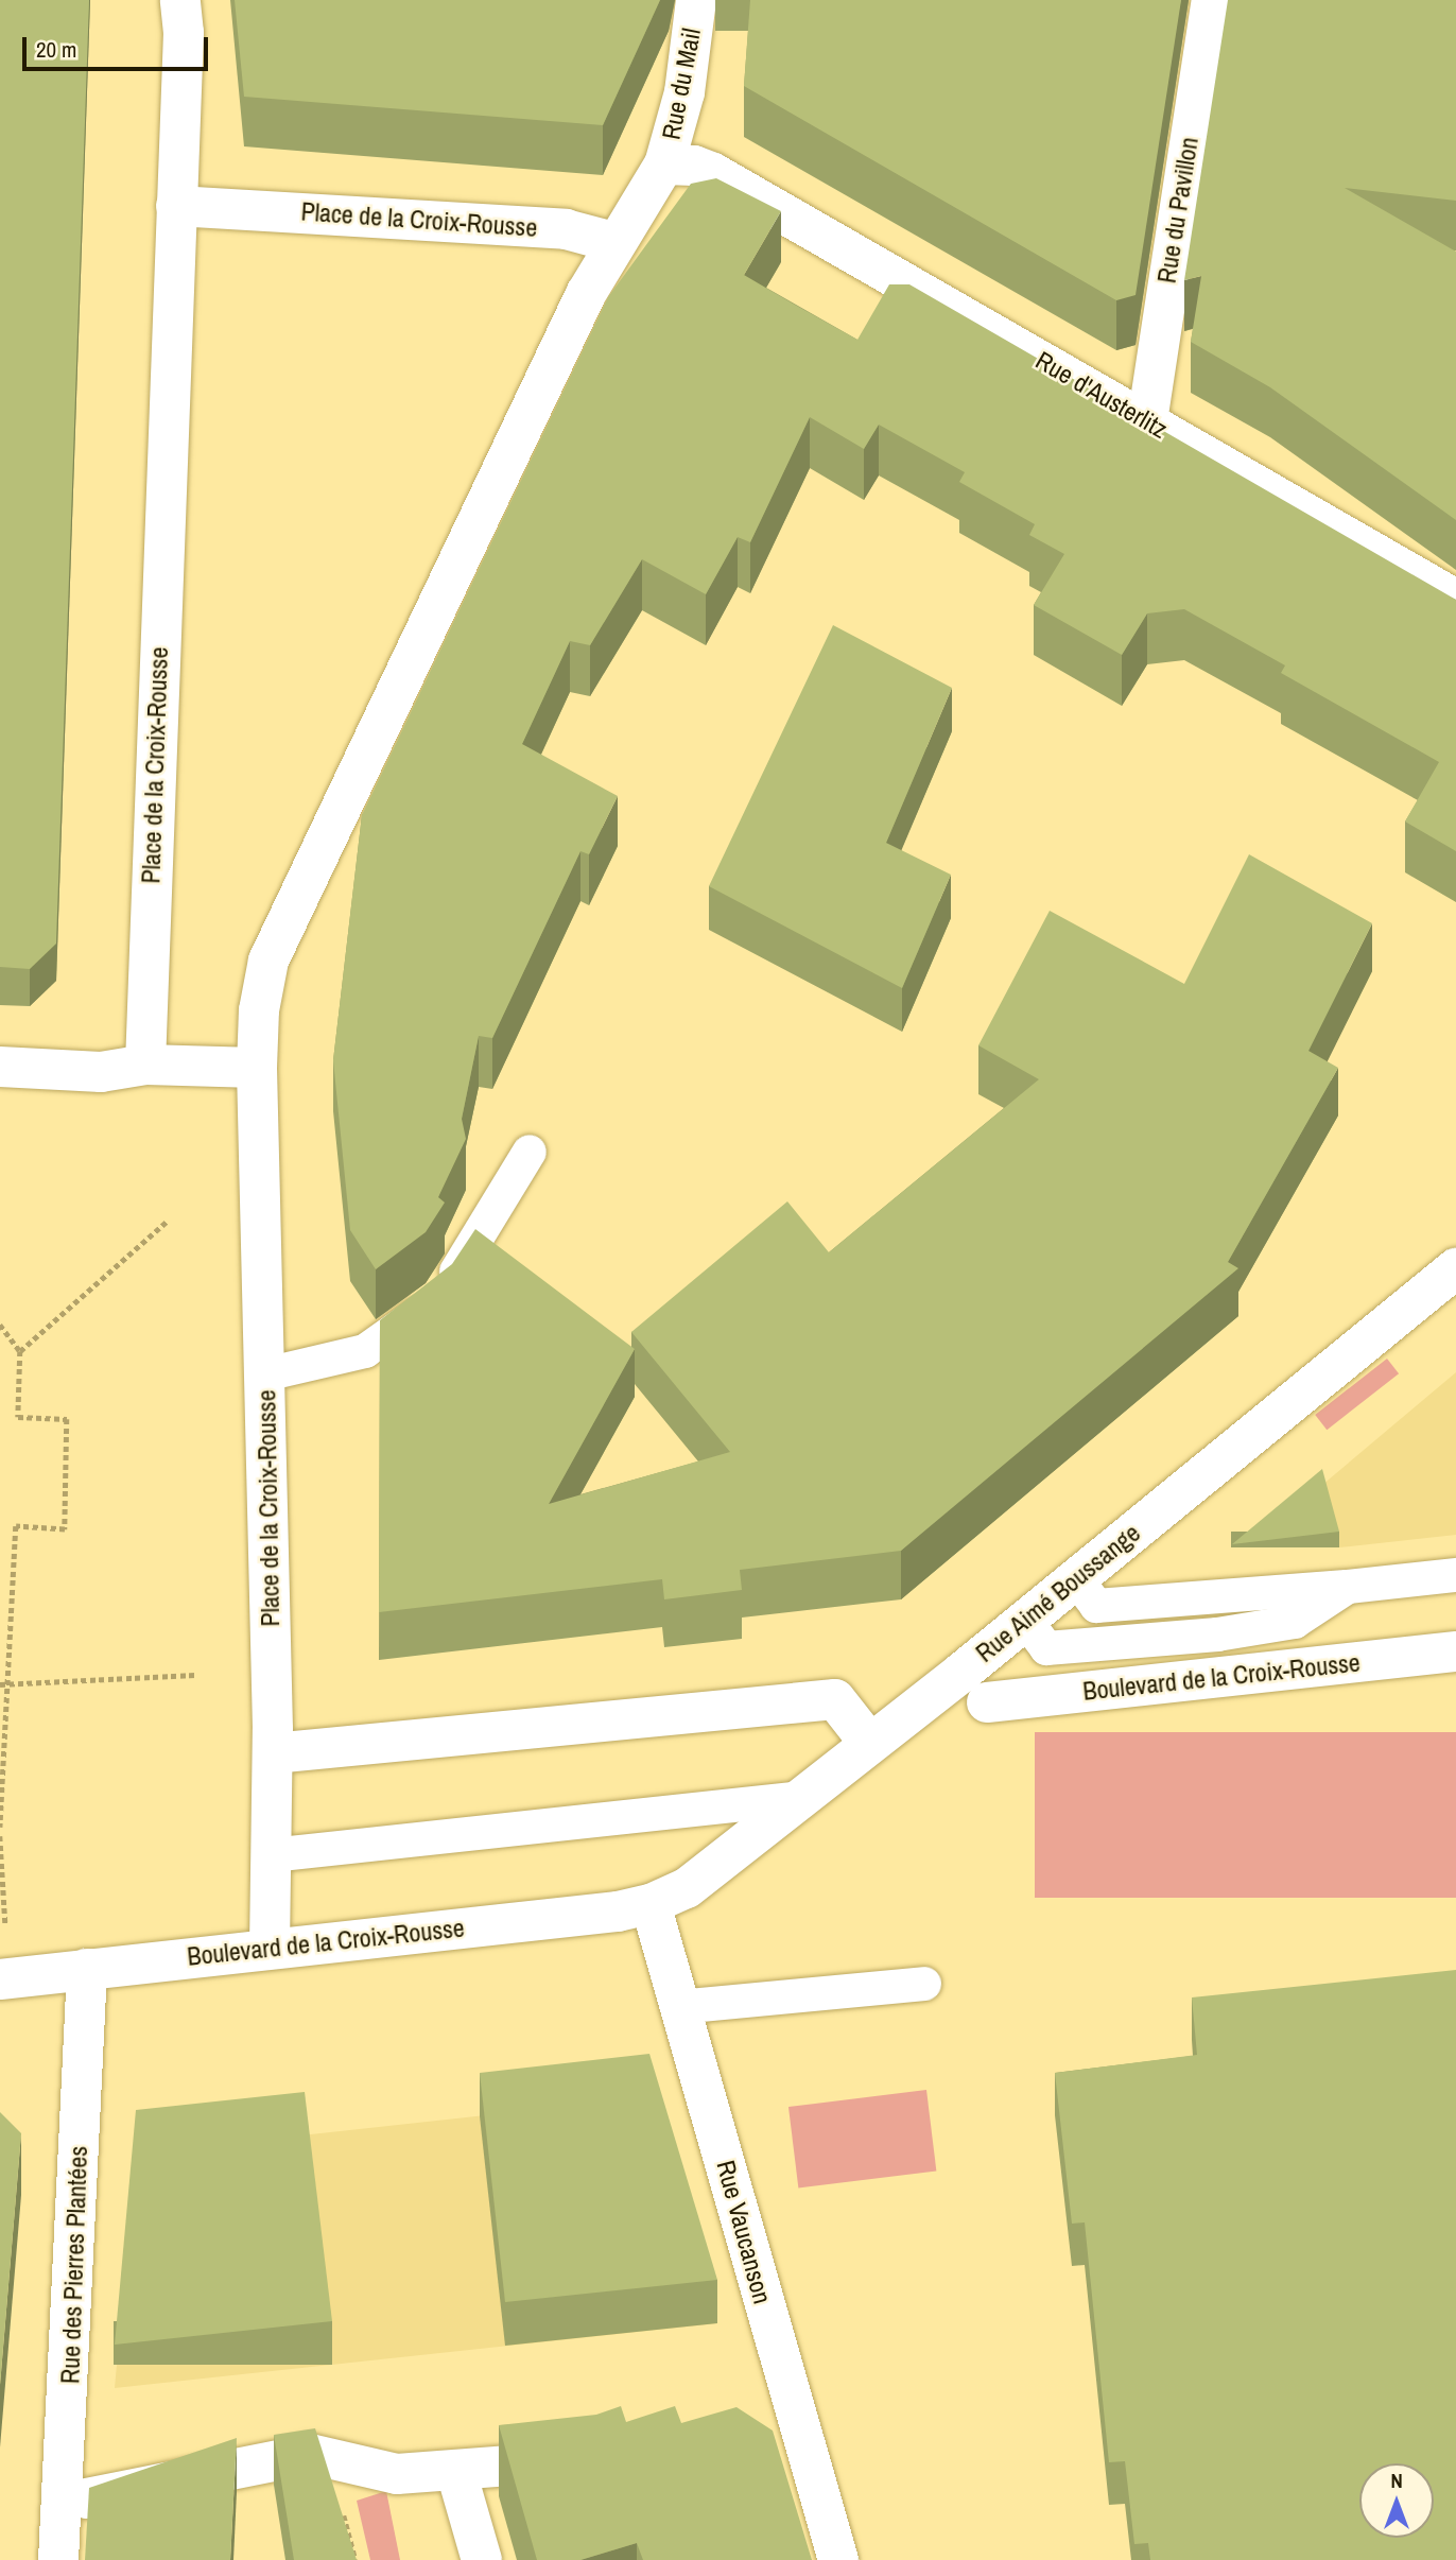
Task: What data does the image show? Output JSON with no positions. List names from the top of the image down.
{
  "streets": {
    "street": [
      "Rue du Mail",
      "Rue du Pavillon",
      "Place de la Croix-Rousse",
      "Rue d'Austerlitz",
      "Rue Aimé Boussange",
      "Boulevard de la Croix-Rousse",
      "Rue Vaucanson",
      "Rue des Pierres Plantées"
    ]
  },
  "crossings": [
    ["Rue du Mail", "Place de la Croix-Rousse"],
    ["Rue du Mail", "Rue d'Austerlitz"],
    ["Rue du Pavillon", "Rue d'Austerlitz"],
    ["Place de la Croix-Rousse", "Boulevard de la Croix-Rousse"],
    ["Rue Aimé Boussange", "Boulevard de la Croix-Rousse"],
    ["Rue Aimé Boussange", "Rue Vaucanson"],
    ["Boulevard de la Croix-Rousse", "Rue Vaucanson"],
    ["Boulevard de la Croix-Rousse", "Rue des Pierres Plantées"]
  ],
  "scale_bar": "20 m",
  "north": "top"
}
